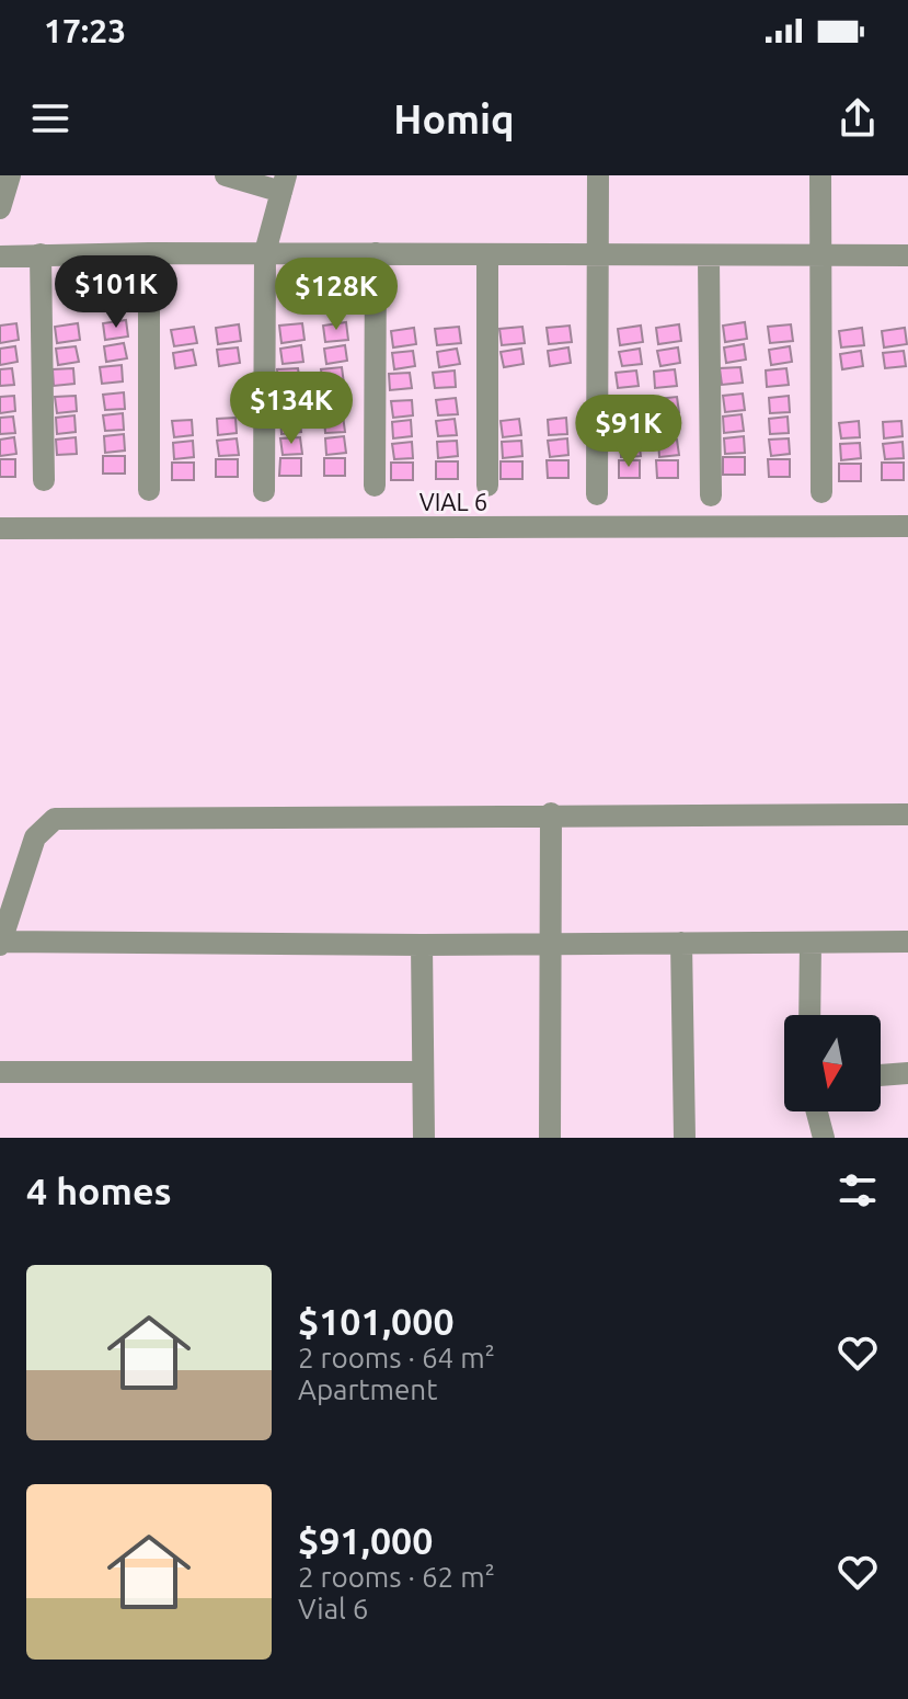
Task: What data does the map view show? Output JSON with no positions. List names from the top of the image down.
{
  "streets": {
    "street": ["VIAL 6"]
  },
  "north": "bottom",
  "page": {
    "status": "17:23",
    "header": "Homiq",
    "price": [
      "$101K",
      "$128K",
      "$134K",
      "$91K"
    ],
    "heading": "4 homes",
    "list": [
      {
        "name": "$101,000",
        "note": "2 rooms · 64 m² · Apartment"
      },
      {
        "name": "$91,000",
        "note": "2 rooms · 62 m² · Vial 6"
      }
    ]
  }
}
